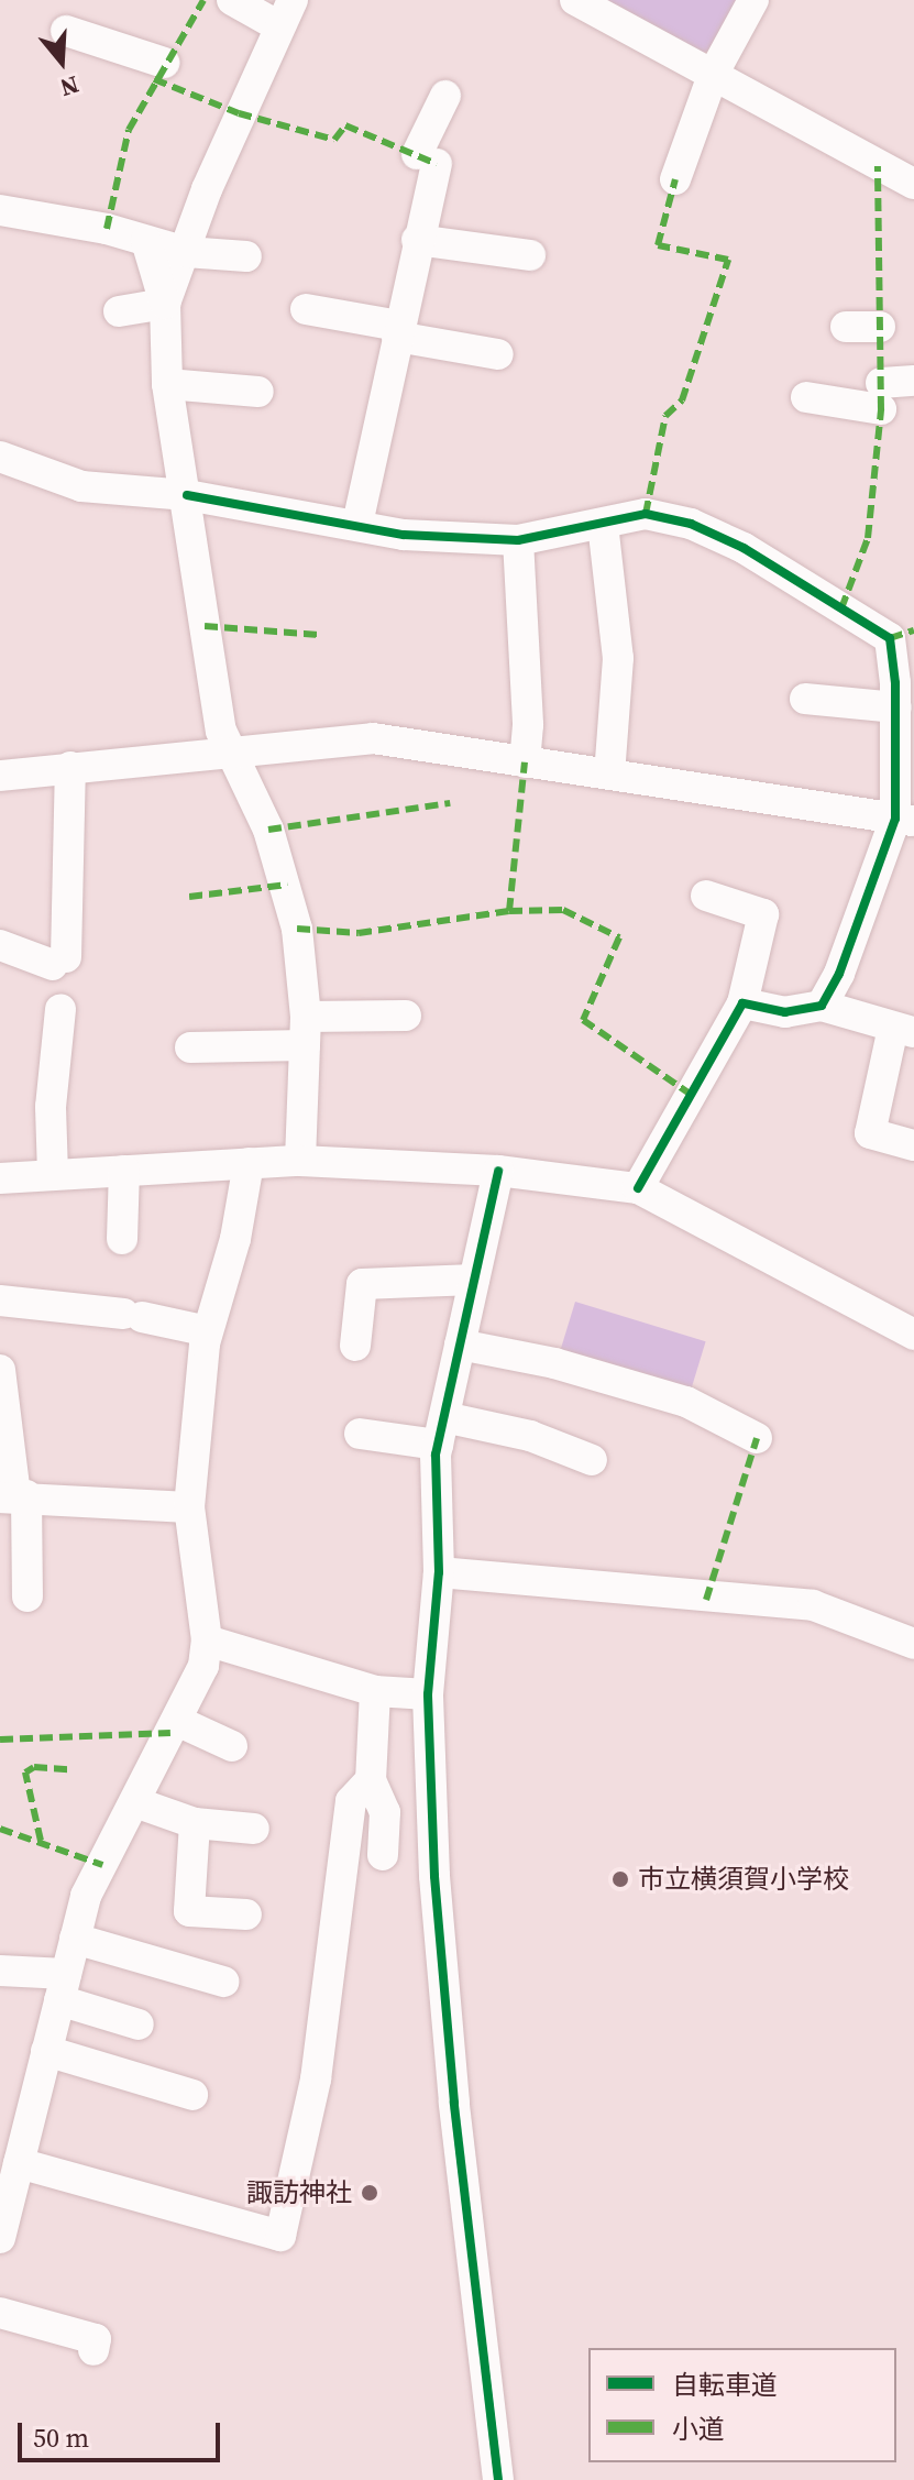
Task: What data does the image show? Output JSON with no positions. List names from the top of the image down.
{
  "places": ["市立横須賀小学校", "諏訪神社"],
  "legend": ["自転車道", "小道"],
  "scale_bar": "50 m",
  "north": "bottom"
}
